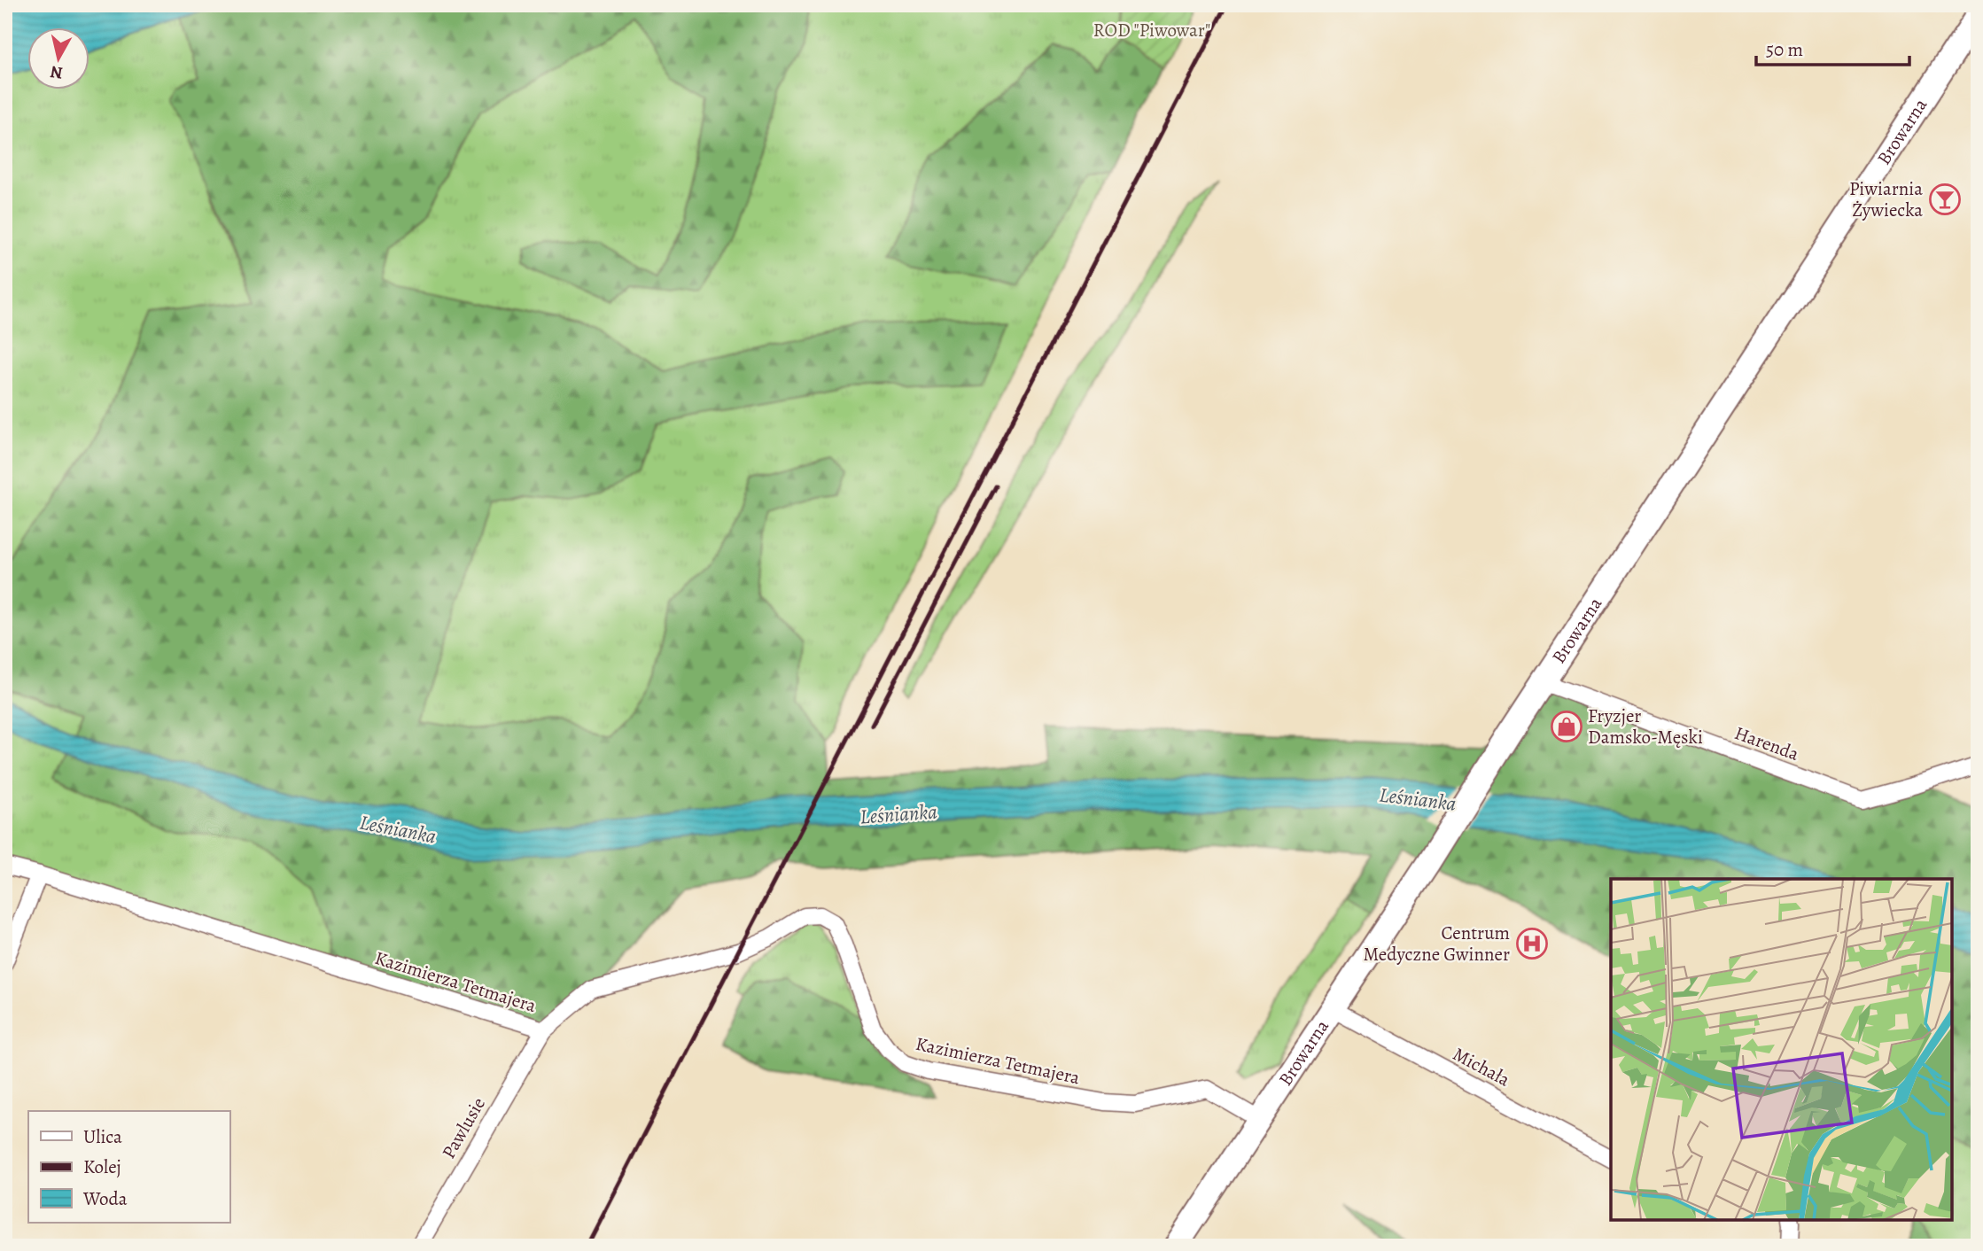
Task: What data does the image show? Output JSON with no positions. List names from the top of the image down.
{
  "streets": {
    "street": [
      "Browarna",
      "Harenda",
      "Kazimierza Tetmajera",
      "Michała",
      "Pawlusie"
    ]
  },
  "crossings": [
    ["Browarna", "Harenda"],
    ["Browarna", "Kazimierza Tetmajera"],
    ["Browarna", "Michała"],
    ["Kazimierza Tetmajera", "Pawlusie"]
  ],
  "water": ["Leśnianka"],
  "parks": ["ROD \"Piwowar\""],
  "places": {
    "bar": ["Piwiarnia Żywiecka"],
    "shop": ["Fryzjer Damsko-Męski"],
    "hospital": ["Centrum Medyczne Gwinner"]
  },
  "legend": ["Ulica", "Kolej", "Woda"],
  "scale_bar": "50 m",
  "north": "bottom"
}
